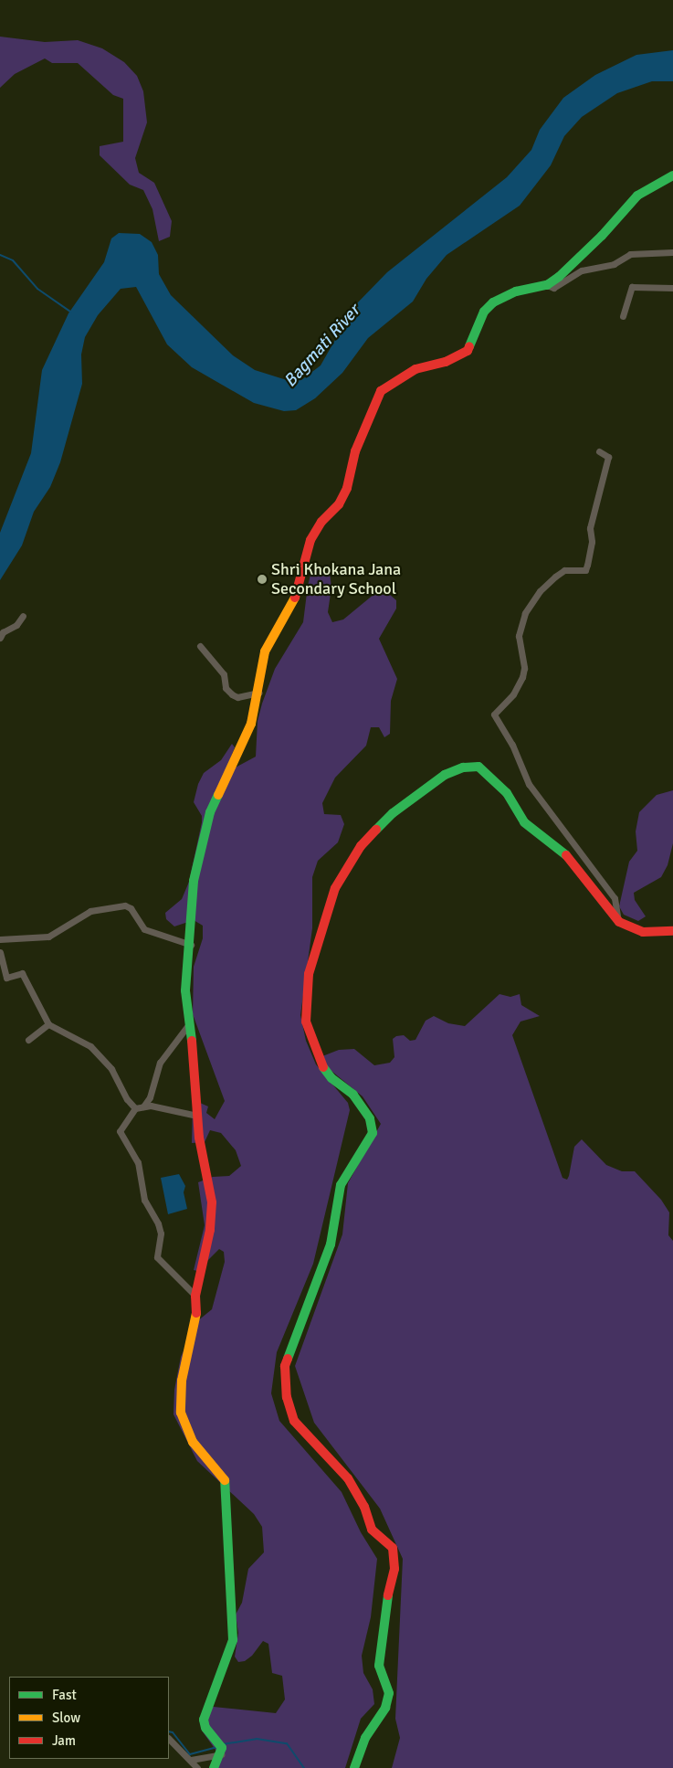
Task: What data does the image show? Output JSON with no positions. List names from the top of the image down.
{
  "water": ["Bagmati River"],
  "places": ["Shri Khokana Jana Secondary School"],
  "legend": ["Fast", "Slow", "Jam"]
}
